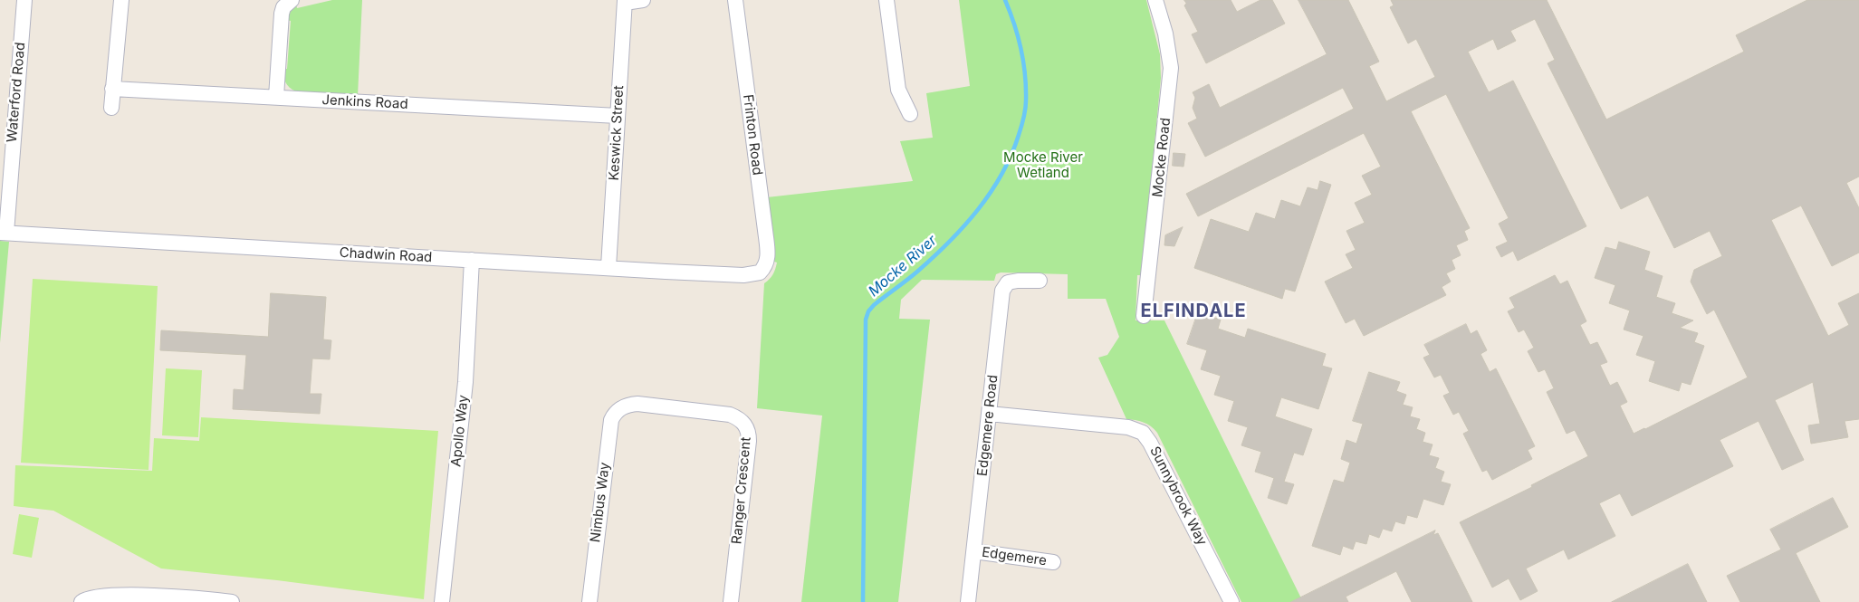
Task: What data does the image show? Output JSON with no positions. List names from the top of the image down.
{
  "streets": {
    "street": [
      "Waterford Road",
      "Jenkins Road",
      "Keswick Street",
      "Frinton Road",
      "Mocke Road",
      "Chadwin Road",
      "Edgemere Road",
      "Apollo Way",
      "Ranger Crescent",
      "Sunnybrook Way",
      "Nimbus Way",
      "Edgemere"
    ]
  },
  "crossings": [
    ["Waterford Road", "Chadwin Road"],
    ["Jenkins Road", "Keswick Street"],
    ["Keswick Street", "Chadwin Road"],
    ["Frinton Road", "Chadwin Road"],
    ["Chadwin Road", "Apollo Way"],
    ["Edgemere Road", "Sunnybrook Way"],
    ["Edgemere Road", "Edgemere"],
    ["Ranger Crescent", "Nimbus Way"]
  ],
  "districts": ["ELFINDALE"],
  "water": ["Mocke River"],
  "parks": ["Mocke River Wetland"]
}
